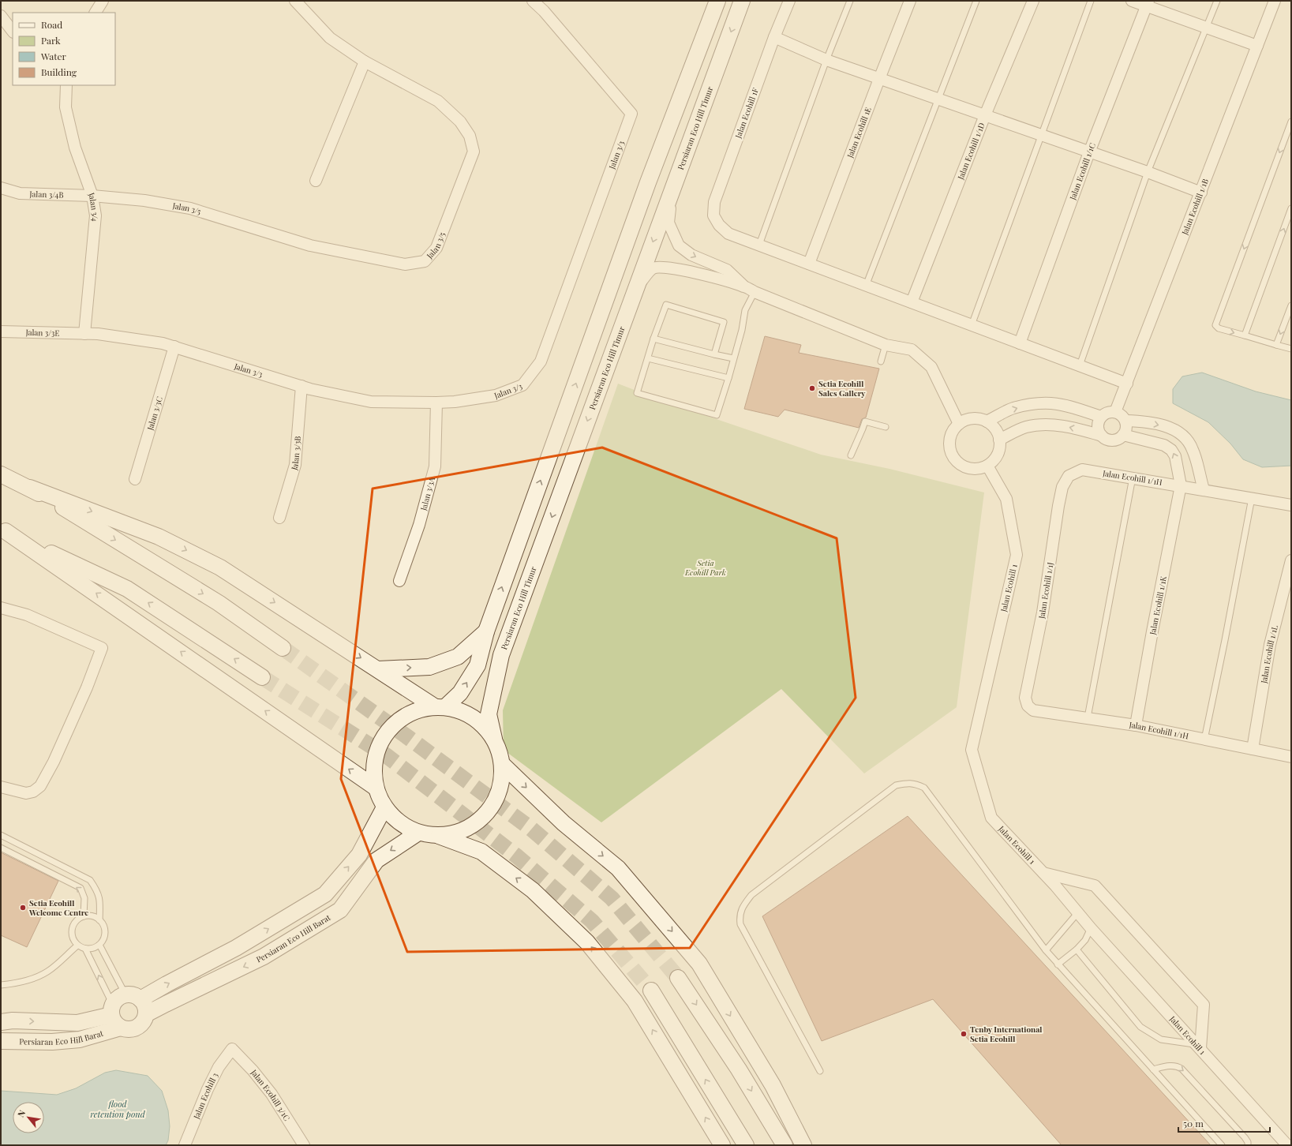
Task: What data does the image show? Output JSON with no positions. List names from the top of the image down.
{
  "streets": {
    "street": [
      "Jalan Ecohill 1F",
      "Persiaran Eco Hill Timur",
      "Jalan Ecohill 1E",
      "Jalan Ecohill 1/1D",
      "Jalan 3/3",
      "Jalan Ecohill 1/1C",
      "Jalan 3/4B",
      "Jalan Ecohill 1/1B",
      "Jalan 3/4",
      "Jalan 3/5",
      "Jalan 3/3E",
      "Jalan 3/3C",
      "Jalan 3/3B",
      "Jalan Ecohill 1/1H",
      "Jalan 3/3A",
      "Jalan Ecohill 1",
      "Jalan Ecohill 1/1J",
      "Jalan Ecohill 1/1K",
      "Jalan Ecohill 1/1L",
      "Persiaran Eco Hill Barat",
      "Jalan Ecohill 3",
      "Jalan Ecohill 3/1C"
    ]
  },
  "crossings": [
    ["Jalan 3/3", "Jalan 3/3E"],
    ["Jalan 3/3", "Jalan 3/3C"],
    ["Jalan 3/3", "Jalan 3/3B"],
    ["Jalan 3/3", "Jalan 3/3A"],
    ["Jalan 3/4B", "Jalan 3/4"],
    ["Jalan 3/4B", "Jalan 3/5"],
    ["Jalan 3/4", "Jalan 3/5"],
    ["Jalan 3/4", "Jalan 3/3E"],
    ["Jalan Ecohill 1/1H", "Jalan Ecohill 1/1J"],
    ["Jalan Ecohill 1/1H", "Jalan Ecohill 1/1K"],
    ["Jalan Ecohill 1/1H", "Jalan Ecohill 1/1L"],
    ["Jalan Ecohill 3", "Jalan Ecohill 3/1C"]
  ],
  "water": ["flood retention pond"],
  "parks": ["Setia Ecohill Park"],
  "places": ["Setia Ecohill Sales Gallery", "Setia Ecohill Welcome Centre", "Tenby International Setia Ecohill"],
  "legend": [
    "Road",
    "Park",
    "Water",
    "Building"
  ],
  "scale_bar": "50 m",
  "north": "top left"
}
